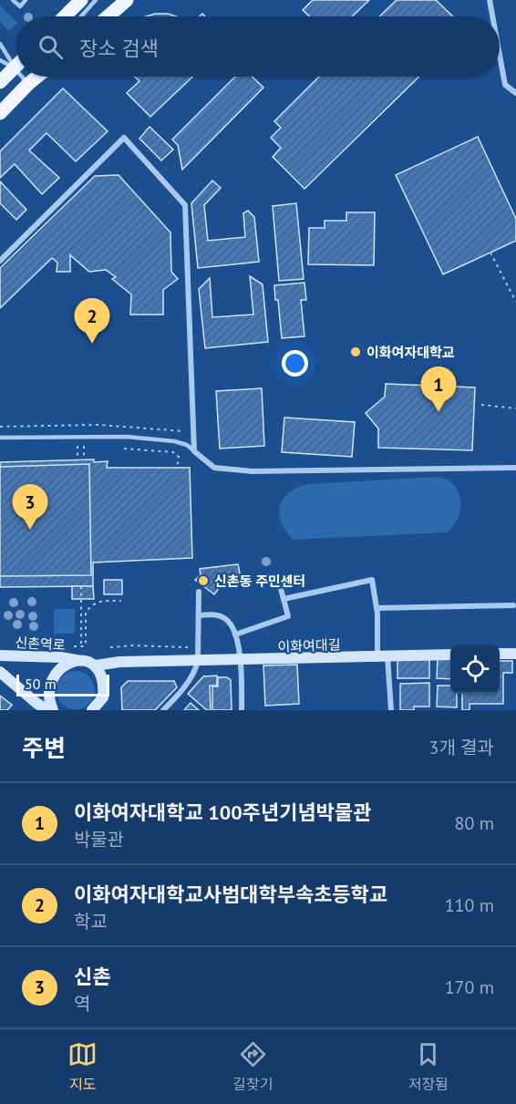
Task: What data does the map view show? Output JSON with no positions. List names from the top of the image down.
{
  "streets": {
    "street": ["신촌역로", "이화여대길"]
  },
  "crossings": [
    ["신촌역로", "이화여대길"]
  ],
  "places": ["이화여자대학교", "신촌동 주민센터"],
  "scale_bar": "50 m",
  "page": {
    "search": "장소 검색",
    "pins": ["2", "1", "3"],
    "scale": "50 m",
    "heading": ["주변", "3개 결과"],
    "list": [
      {
        "mark": "1",
        "name": "이화여자대학교 100주년기념박물관",
        "note": "박물관",
        "value": "80 m"
      },
      {
        "mark": "2",
        "name": "이화여자대학교사범대학부속초등학교",
        "note": "학교",
        "value": "110 m"
      },
      {
        "mark": "3",
        "name": "신촌",
        "note": "역",
        "value": "170 m"
      }
    ],
    "nav": ["지도", "길찾기", "저장됨"]
  }
}
